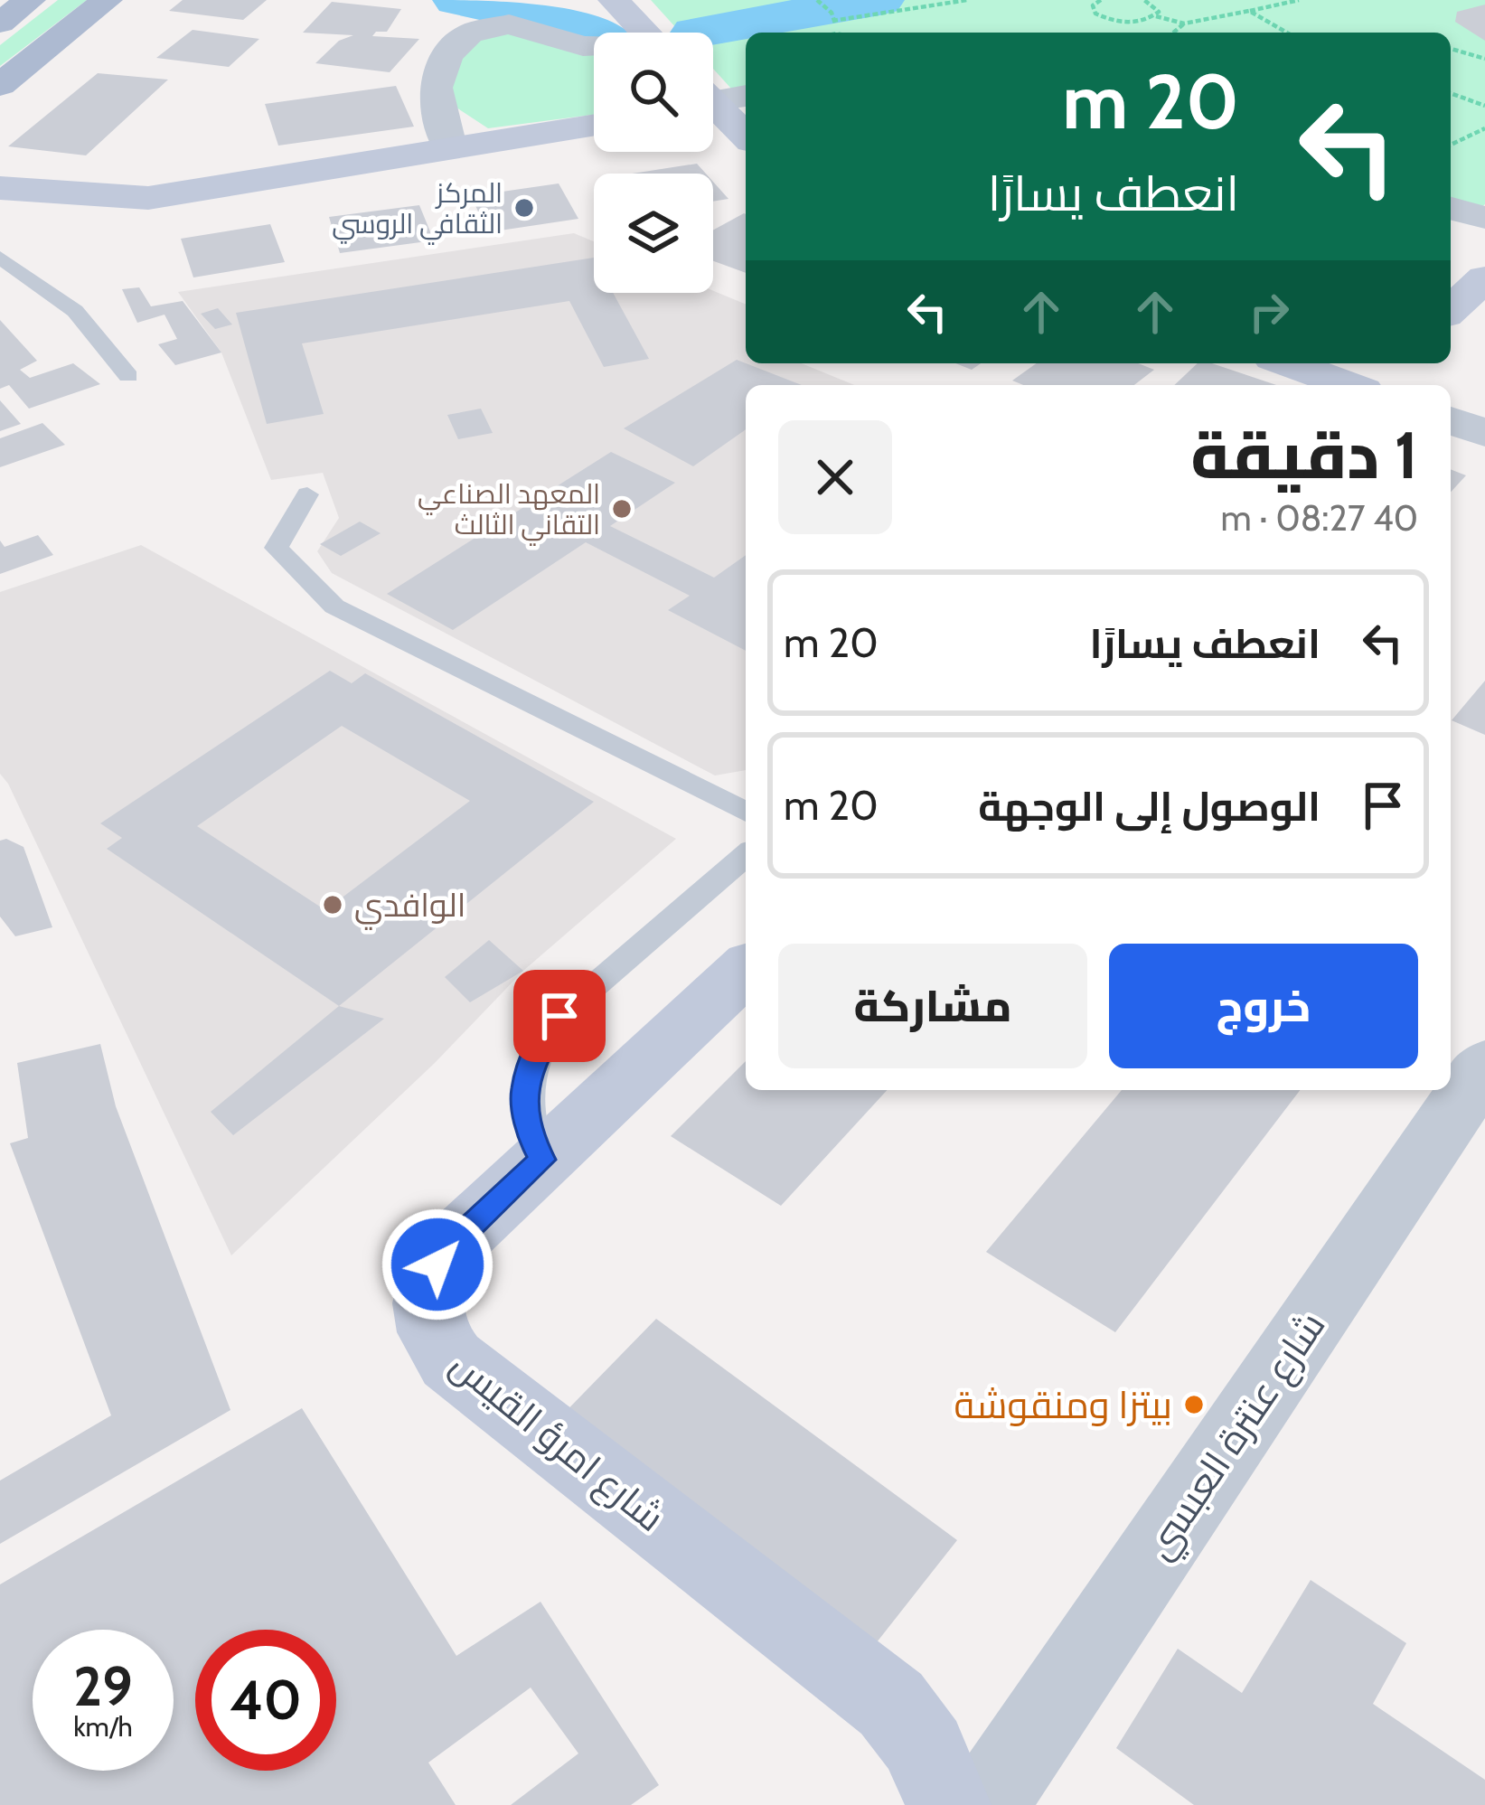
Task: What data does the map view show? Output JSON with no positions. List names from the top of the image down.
{
  "streets": {
    "street": ["شارع عنترة العبسي", "شارع امرؤ القيس"]
  },
  "places": [
    "المركز الثقافي الروسي",
    "المعهد الصناعي التقاني الثالث",
    "الوافدي",
    "بيتزا ومنقوشة"
  ],
  "page": {
    "turn": ["20 m", "انعطف يسارًا"],
    "heading": ["1 دقيقة", "40 m · 08:27"],
    "list": [
      {
        "name": "انعطف يسارًا",
        "value": "20 m"
      },
      {
        "name": "الوصول إلى الوجهة",
        "value": "20 m"
      }
    ],
    "buttons": ["خروج", "مشاركة"],
    "speed": "29 km/h",
    "limit": "40"
  }
}
